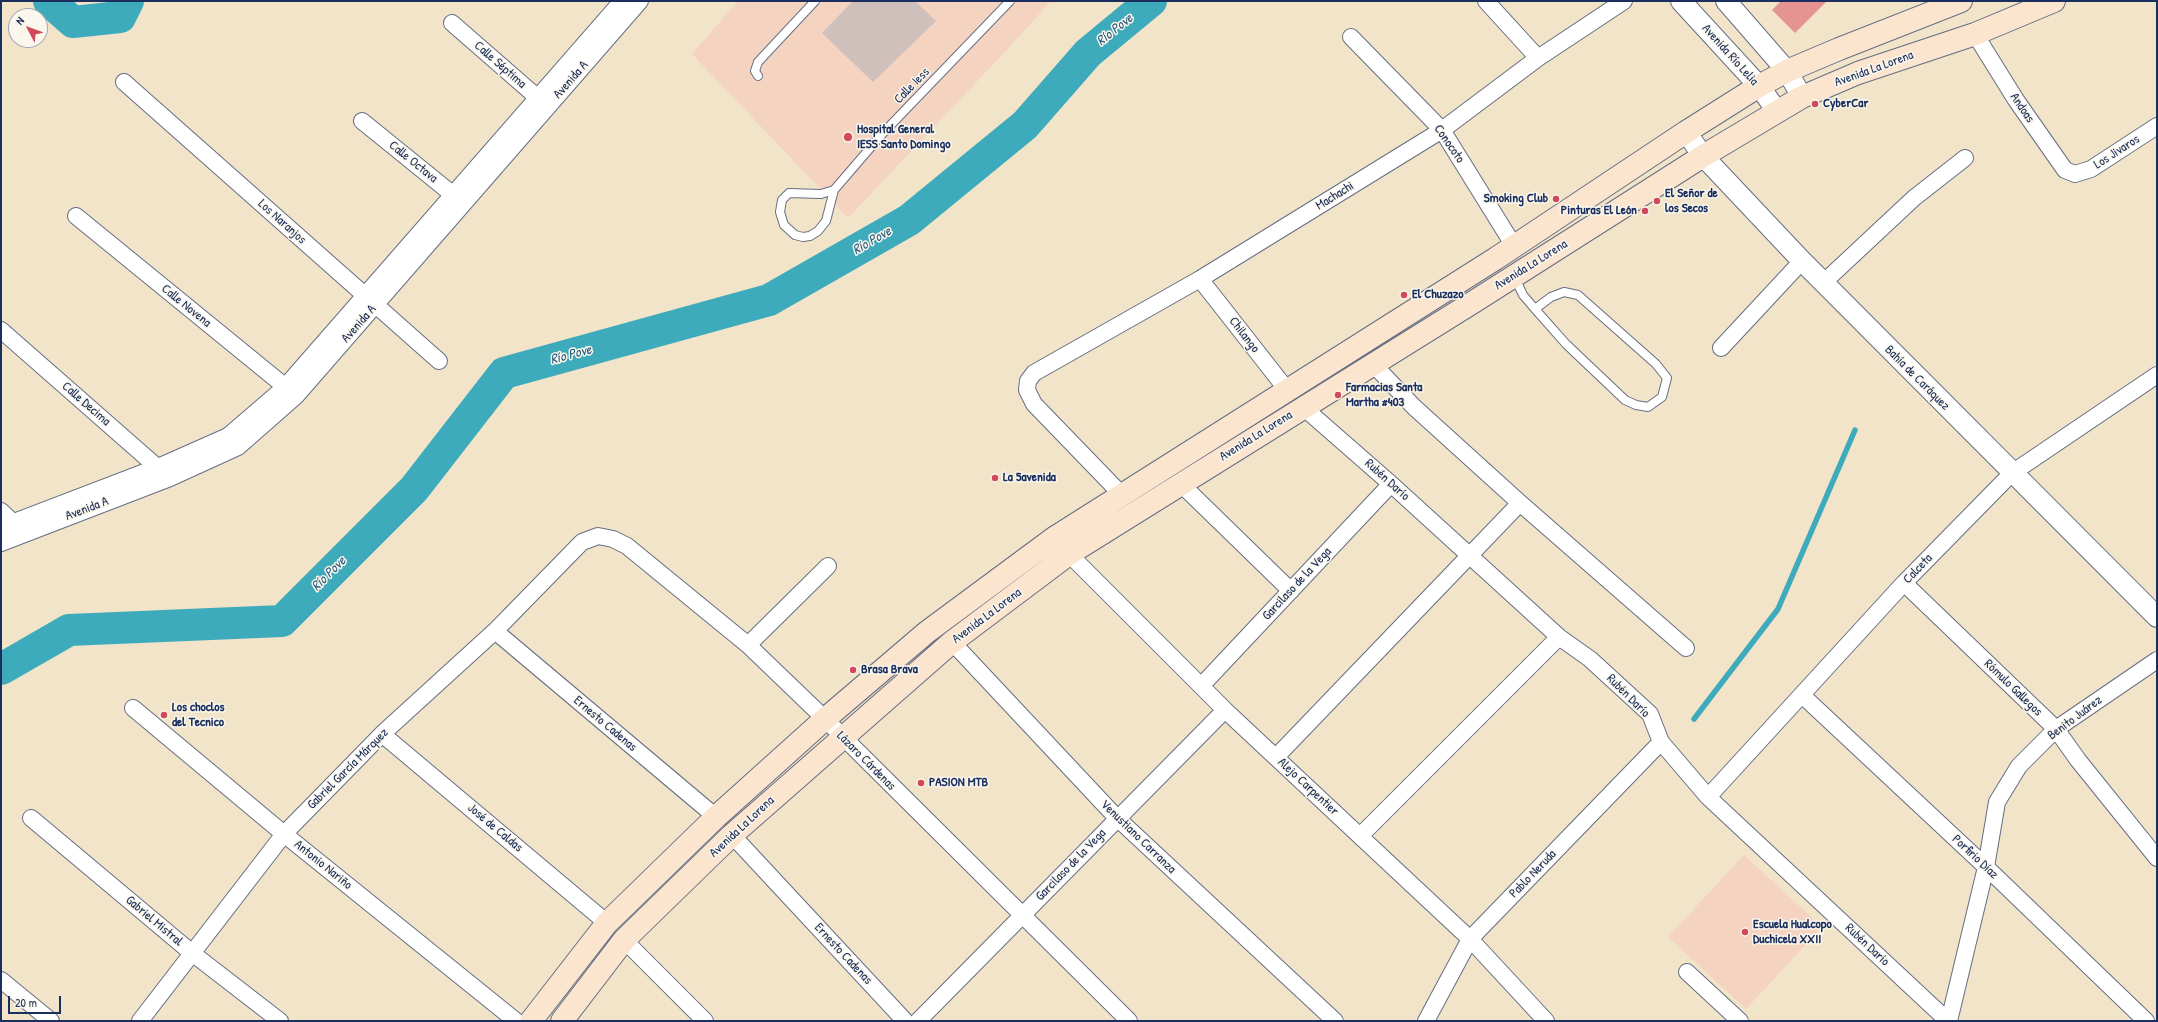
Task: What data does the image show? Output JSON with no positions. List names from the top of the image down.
{
  "streets": {
    "main road": ["Avenida La Lorena"],
    "street": [
      "Avenida Río Lelia",
      "Calle Séptima",
      "Avenida A",
      "Andoas",
      "Conocoto",
      "Los Jivaros",
      "Calle Octava",
      "Machachi",
      "Los Naranjos",
      "Calle Novena",
      "Chilango",
      "Bahía de Caráquez",
      "Calle Decima",
      "Rubén Darío",
      "Calceta",
      "Garcilaso de la Vega",
      "Rómulo Gallegos",
      "Benito Juárez",
      "Ernesto Cadenas",
      "Lázaro Cárdenas",
      "Gabriel García Márquez",
      "Alejo Carpentier",
      "José de Caldas",
      "Venustiano Carranza",
      "Porfirio Díaz",
      "Antonio Nariño",
      "Pablo Neruda",
      "Gabriel Mistral"
    ],
    "lane": ["Calle Iess"]
  },
  "crossings": [
    ["Avenida Río Lelia", "Avenida La Lorena"],
    ["Calle Séptima", "Avenida A"],
    ["Avenida La Lorena", "Andoas"],
    ["Avenida La Lorena", "Conocoto"],
    ["Avenida La Lorena", "Machachi"],
    ["Avenida La Lorena", "Chilango"],
    ["Avenida La Lorena", "Bahía de Caráquez"],
    ["Avenida La Lorena", "Rubén Darío"],
    ["Avenida La Lorena", "Ernesto Cadenas"],
    ["Avenida La Lorena", "Lázaro Cárdenas"],
    ["Avenida La Lorena", "Alejo Carpentier"],
    ["Avenida La Lorena", "José de Caldas"],
    ["Avenida La Lorena", "Venustiano Carranza"],
    ["Avenida A", "Calle Octava"],
    ["Avenida A", "Los Naranjos"],
    ["Avenida A", "Calle Novena"],
    ["Avenida A", "Calle Decima"],
    ["Andoas", "Los Jivaros"],
    ["Conocoto", "Machachi"],
    ["Machachi", "Chilango"],
    ["Bahía de Caráquez", "Calceta"],
    ["Rubén Darío", "Calceta"],
    ["Rubén Darío", "Garcilaso de la Vega"],
    ["Rubén Darío", "Benito Juárez"],
    ["Rubén Darío", "Pablo Neruda"],
    ["Calceta", "Rómulo Gallegos"],
    ["Calceta", "Porfirio Díaz"],
    ["Garcilaso de la Vega", "Lázaro Cárdenas"],
    ["Garcilaso de la Vega", "Alejo Carpentier"],
    ["Garcilaso de la Vega", "Venustiano Carranza"],
    ["Rómulo Gallegos", "Benito Juárez"],
    ["Benito Juárez", "Porfirio Díaz"],
    ["Ernesto Cadenas", "Gabriel García Márquez"],
    ["Lázaro Cárdenas", "Gabriel García Márquez"],
    ["Gabriel García Márquez", "José de Caldas"],
    ["Gabriel García Márquez", "Antonio Nariño"],
    ["Gabriel García Márquez", "Gabriel Mistral"],
    ["Alejo Carpentier", "Pablo Neruda"]
  ],
  "water": ["Río Pove"],
  "places": [
    "CyberCar",
    "Hospital General IESS Santo Domingo",
    "Smoking Club",
    "El Señor de los Secos",
    "Pinturas El León",
    "El Chuzazo",
    "Farmacias Santa Martha #403",
    "La 5avenida",
    "Brasa Brava",
    "Los choclos del Tecnico",
    "PASION MTB",
    "Escuela Hualcopo Duchicela XXII"
  ],
  "scale_bar": "20 m",
  "north": "top left"
}
